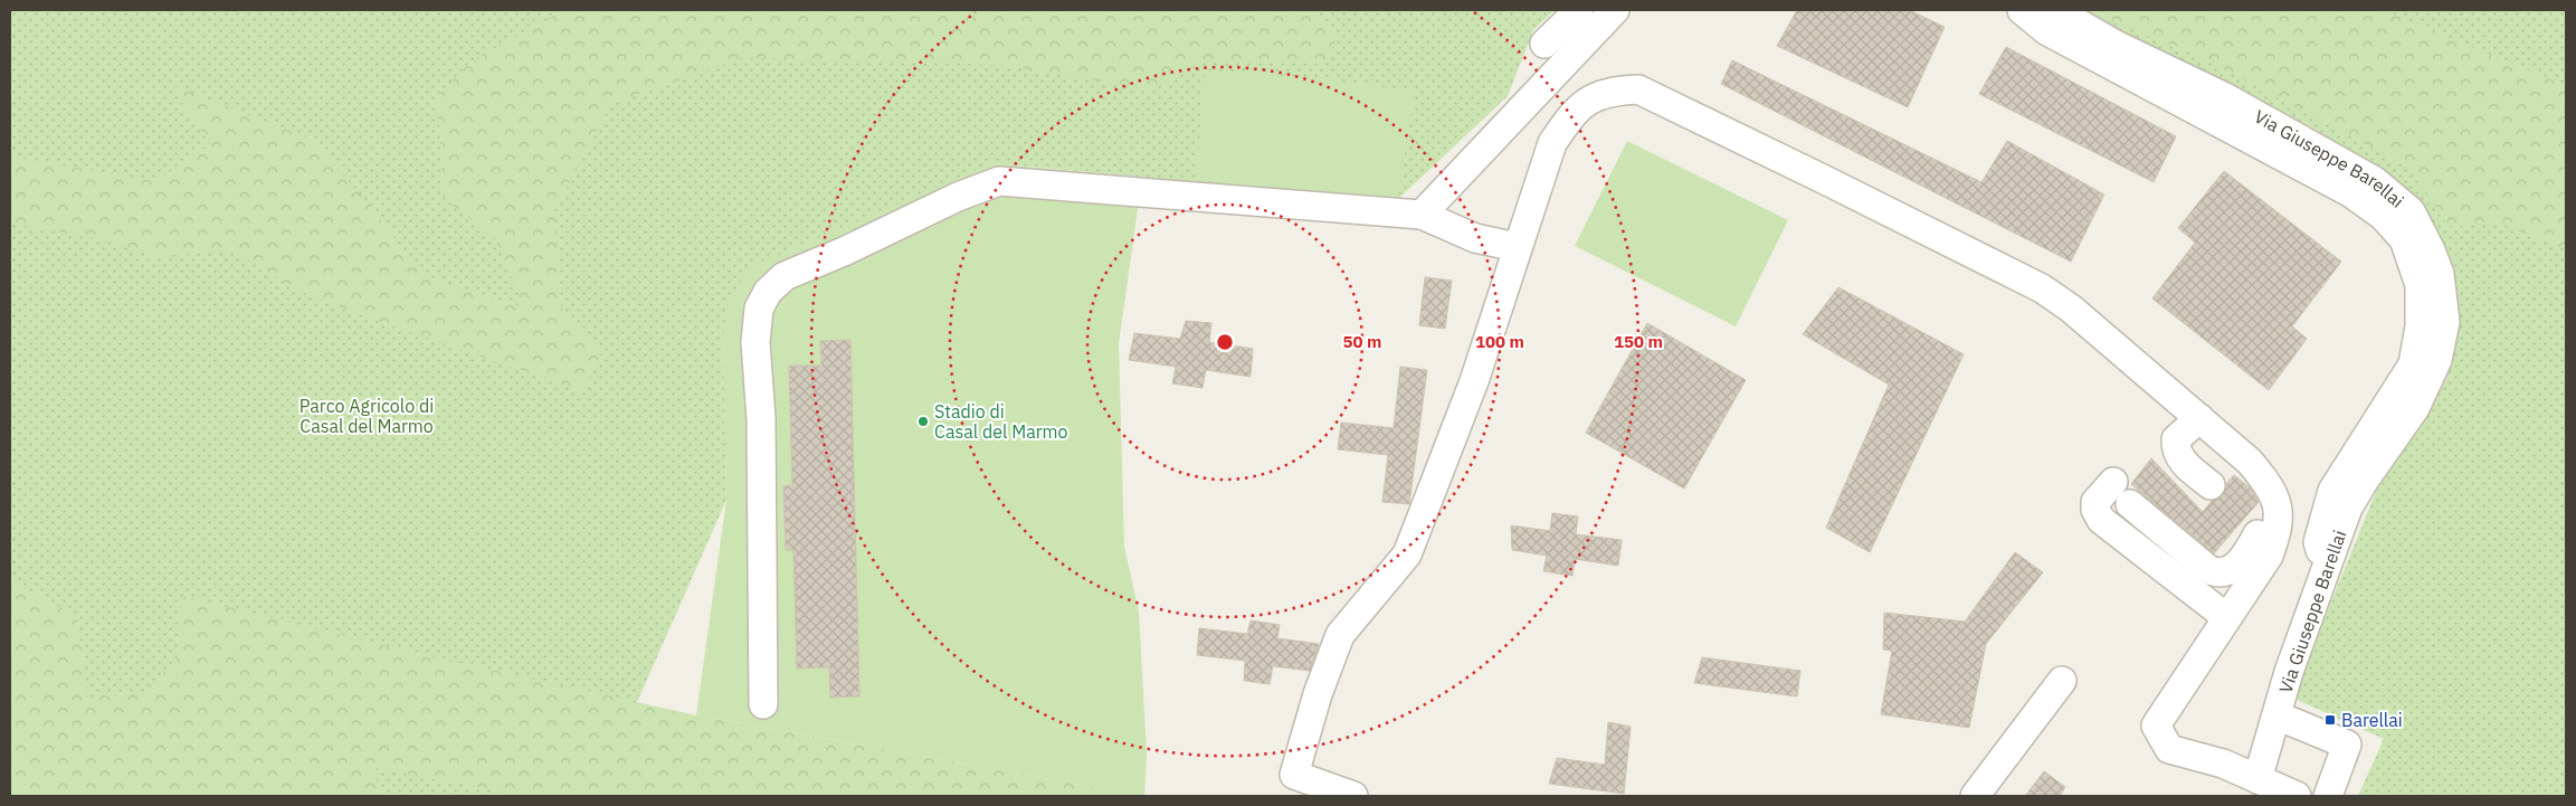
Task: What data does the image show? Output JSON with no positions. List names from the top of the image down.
{
  "streets": {
    "street": ["Via Giuseppe Barellai"]
  },
  "parks": ["Parco Agricolo di Casal del Marmo"],
  "places": {
    "other": ["Stadio di Casal del Marmo"],
    "transit": ["Barellai"]
  },
  "rings": ["50 m", "100 m", "150 m"]
}
